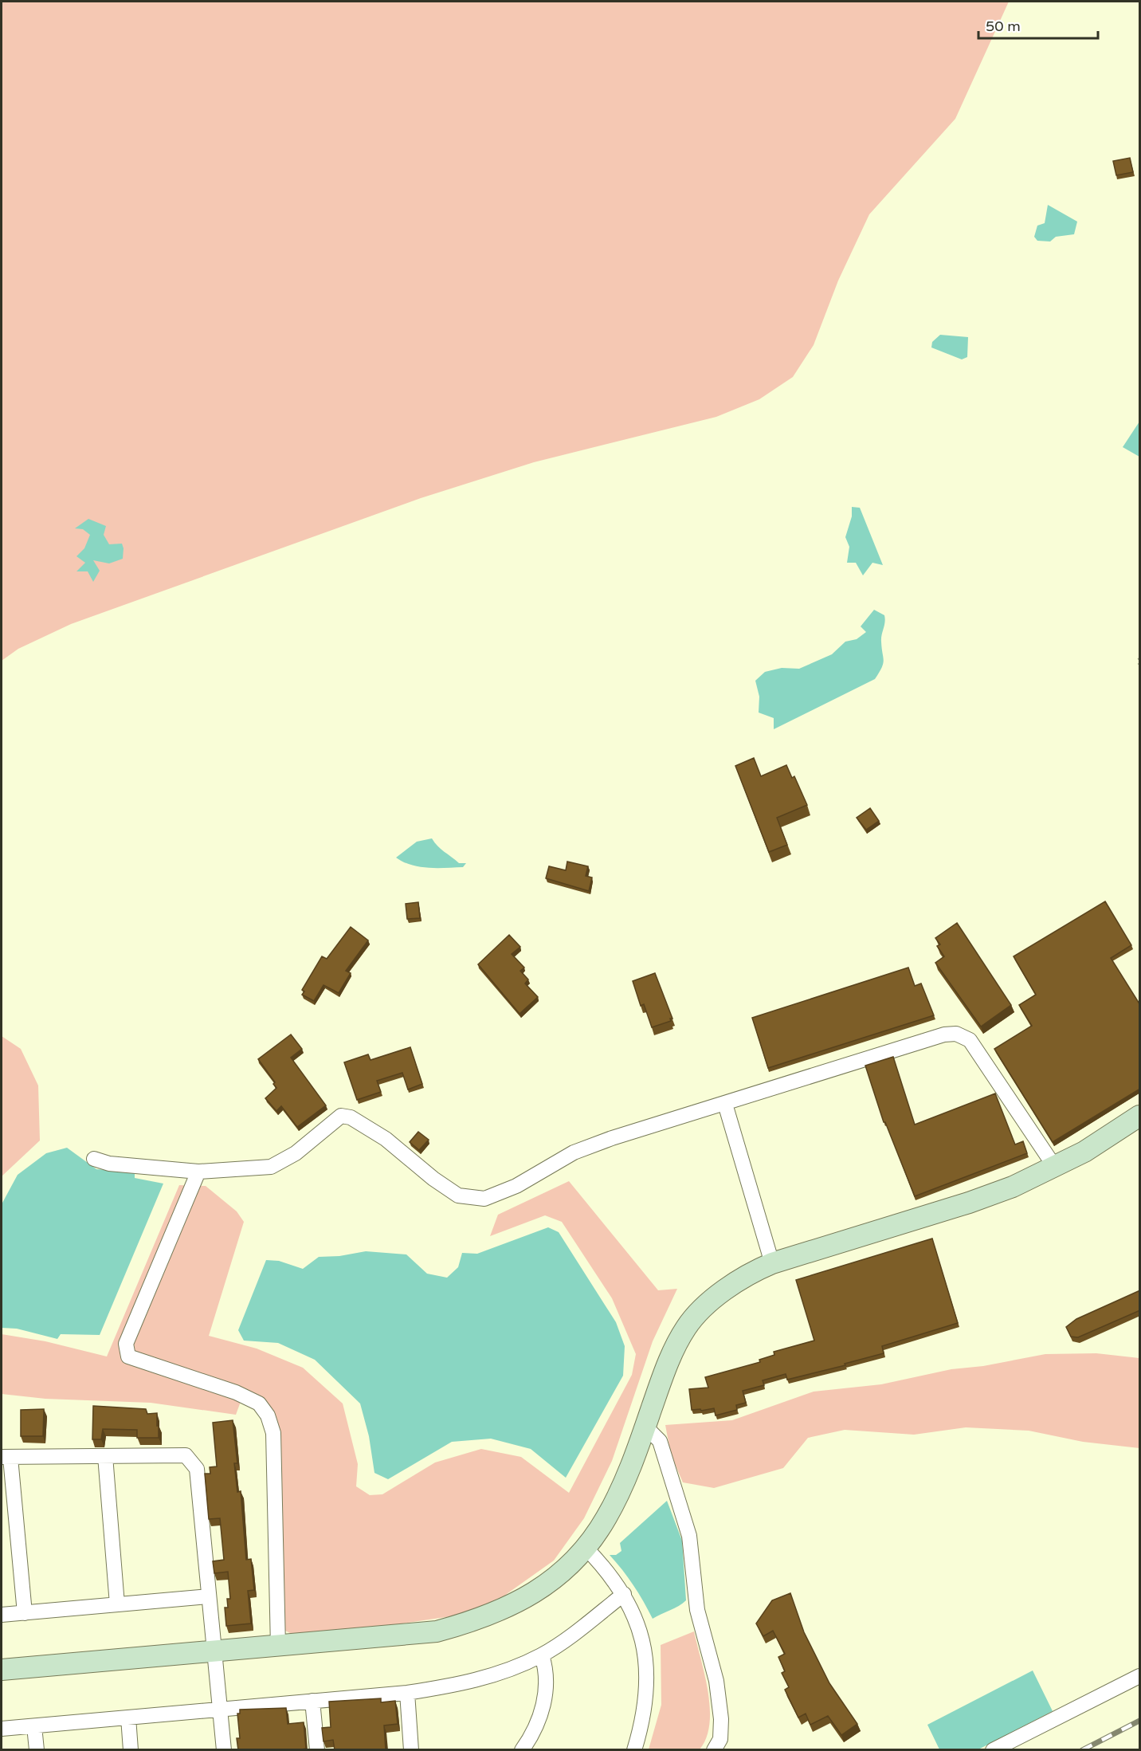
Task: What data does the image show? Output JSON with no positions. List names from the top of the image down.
{
  "scale_bar": "50 m"
}
